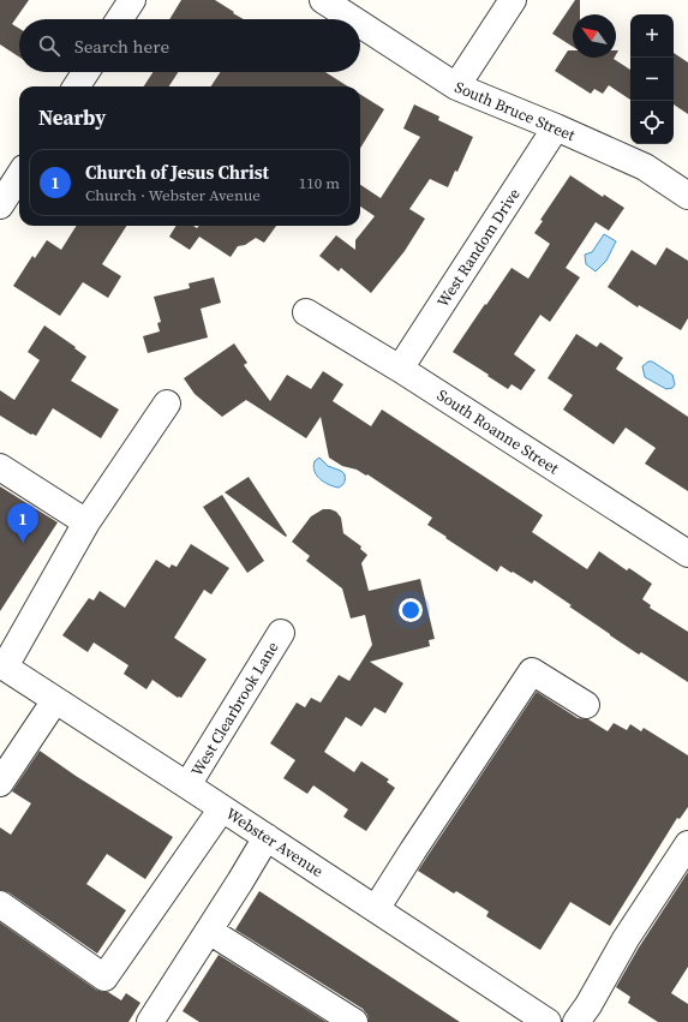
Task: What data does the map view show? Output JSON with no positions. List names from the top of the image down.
{
  "streets": {
    "street": [
      "South Bruce Street",
      "West Random Drive",
      "South Roanne Street",
      "West Clearbrook Lane",
      "Webster Avenue"
    ]
  },
  "crossings": [
    ["South Bruce Street", "West Random Drive"],
    ["West Random Drive", "South Roanne Street"],
    ["West Clearbrook Lane", "Webster Avenue"]
  ],
  "north": "top left",
  "page": {
    "map_buttons": ["+", "−"],
    "search": "Search here",
    "heading": "Nearby",
    "list": [
      {
        "mark": "1",
        "name": "Church of Jesus Christ",
        "note": "Church · Webster Avenue",
        "value": "110 m"
      }
    ],
    "pins": "1"
  }
}
